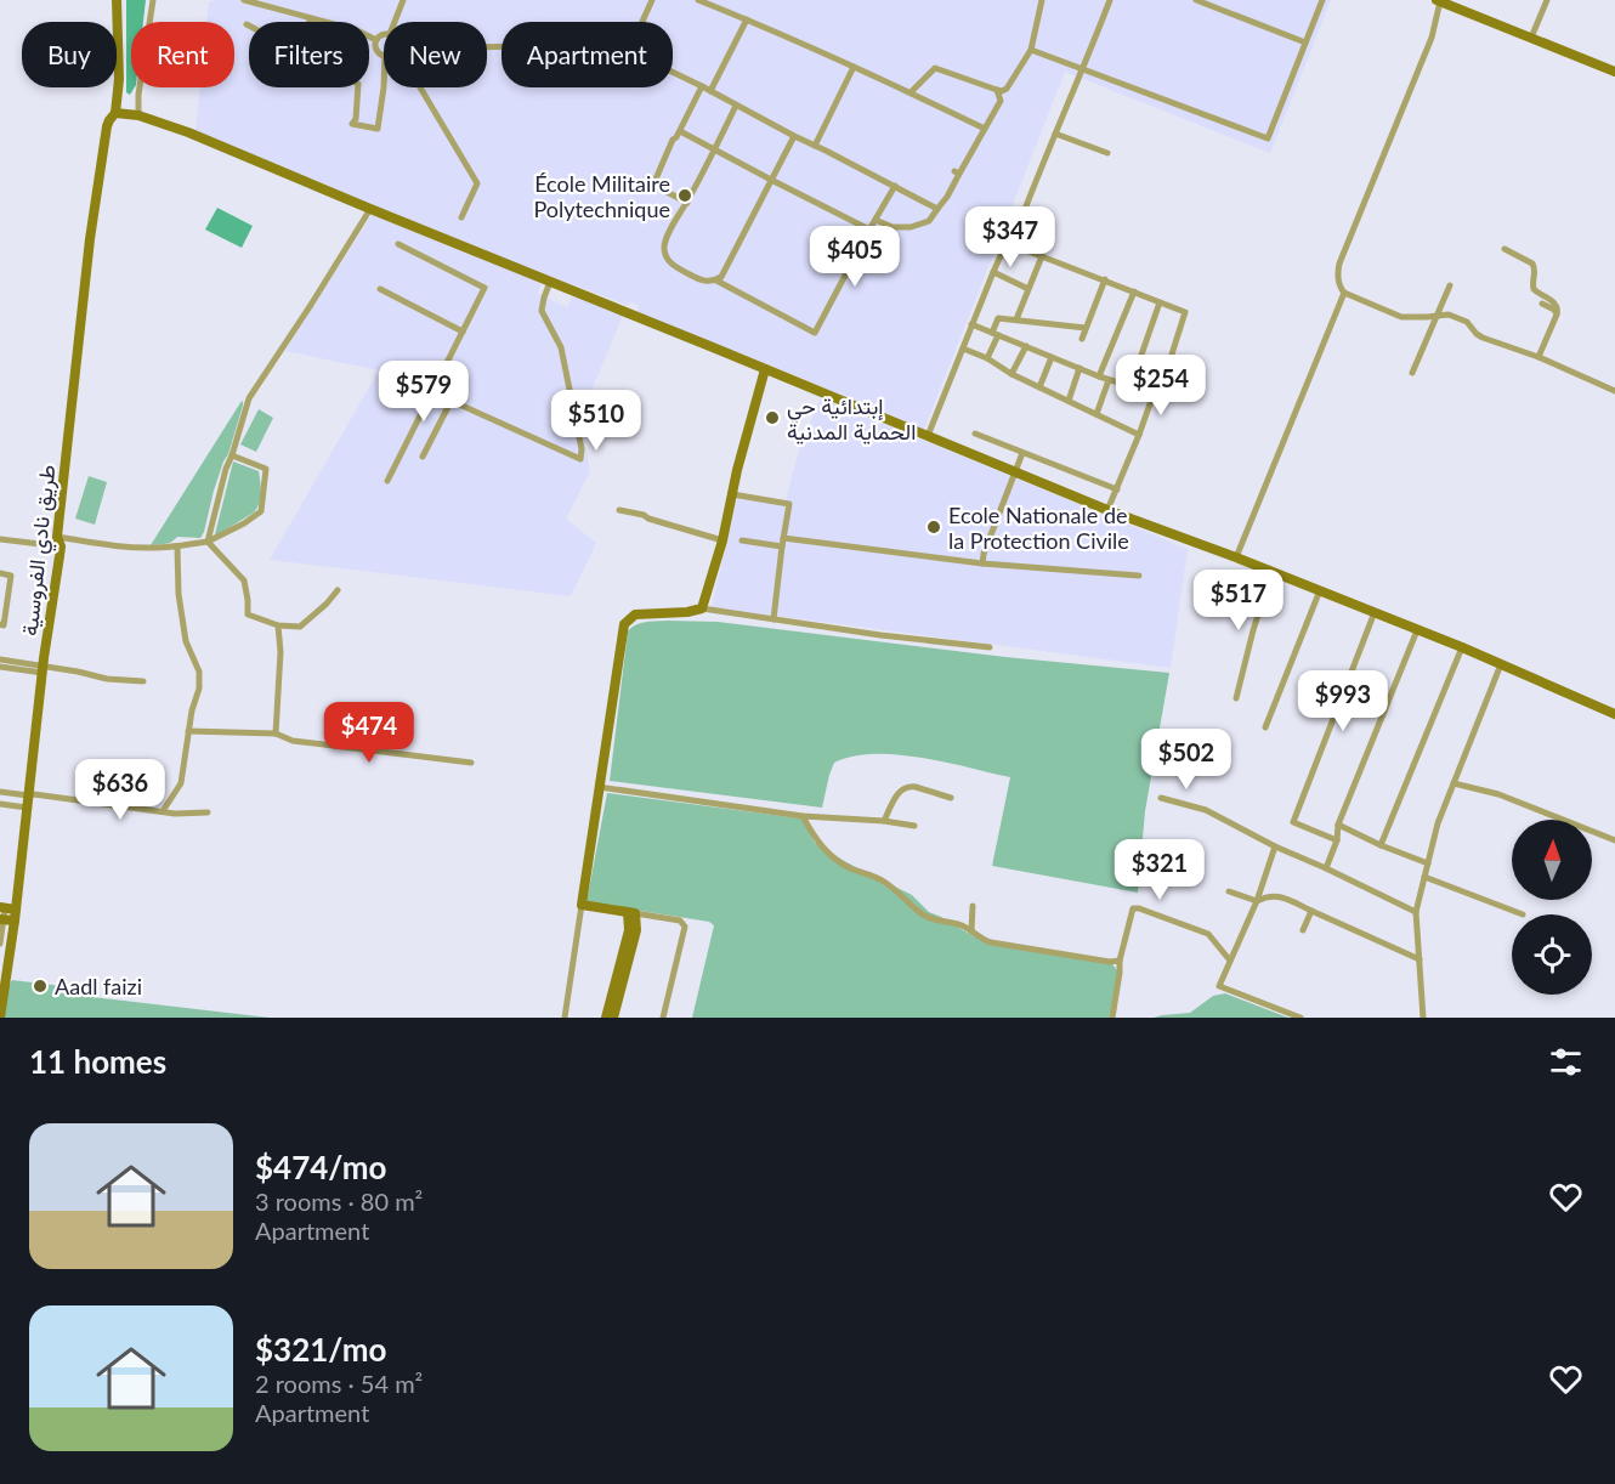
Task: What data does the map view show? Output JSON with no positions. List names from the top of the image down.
{
  "streets": {
    "main road": ["طريق نادي الفروسية"]
  },
  "places": [
    "École Militaire Polytechnique",
    "إبتدائية حي الحماية المدنية",
    "Ecole Nationale de la Protection Civile",
    "Aadl faizi"
  ],
  "north": "top",
  "page": {
    "chip": [
      "Buy",
      "Rent",
      "Filters",
      "New",
      "Apartment"
    ],
    "price": [
      "$347",
      "$405",
      "$254",
      "$579",
      "$510",
      "$517",
      "$993",
      "$474",
      "$502",
      "$636",
      "$321"
    ],
    "heading": "11 homes",
    "list": [
      {
        "name": "$474/mo",
        "note": "3 rooms · 80 m² · Apartment"
      },
      {
        "name": "$321/mo",
        "note": "2 rooms · 54 m² · Apartment"
      }
    ]
  }
}
